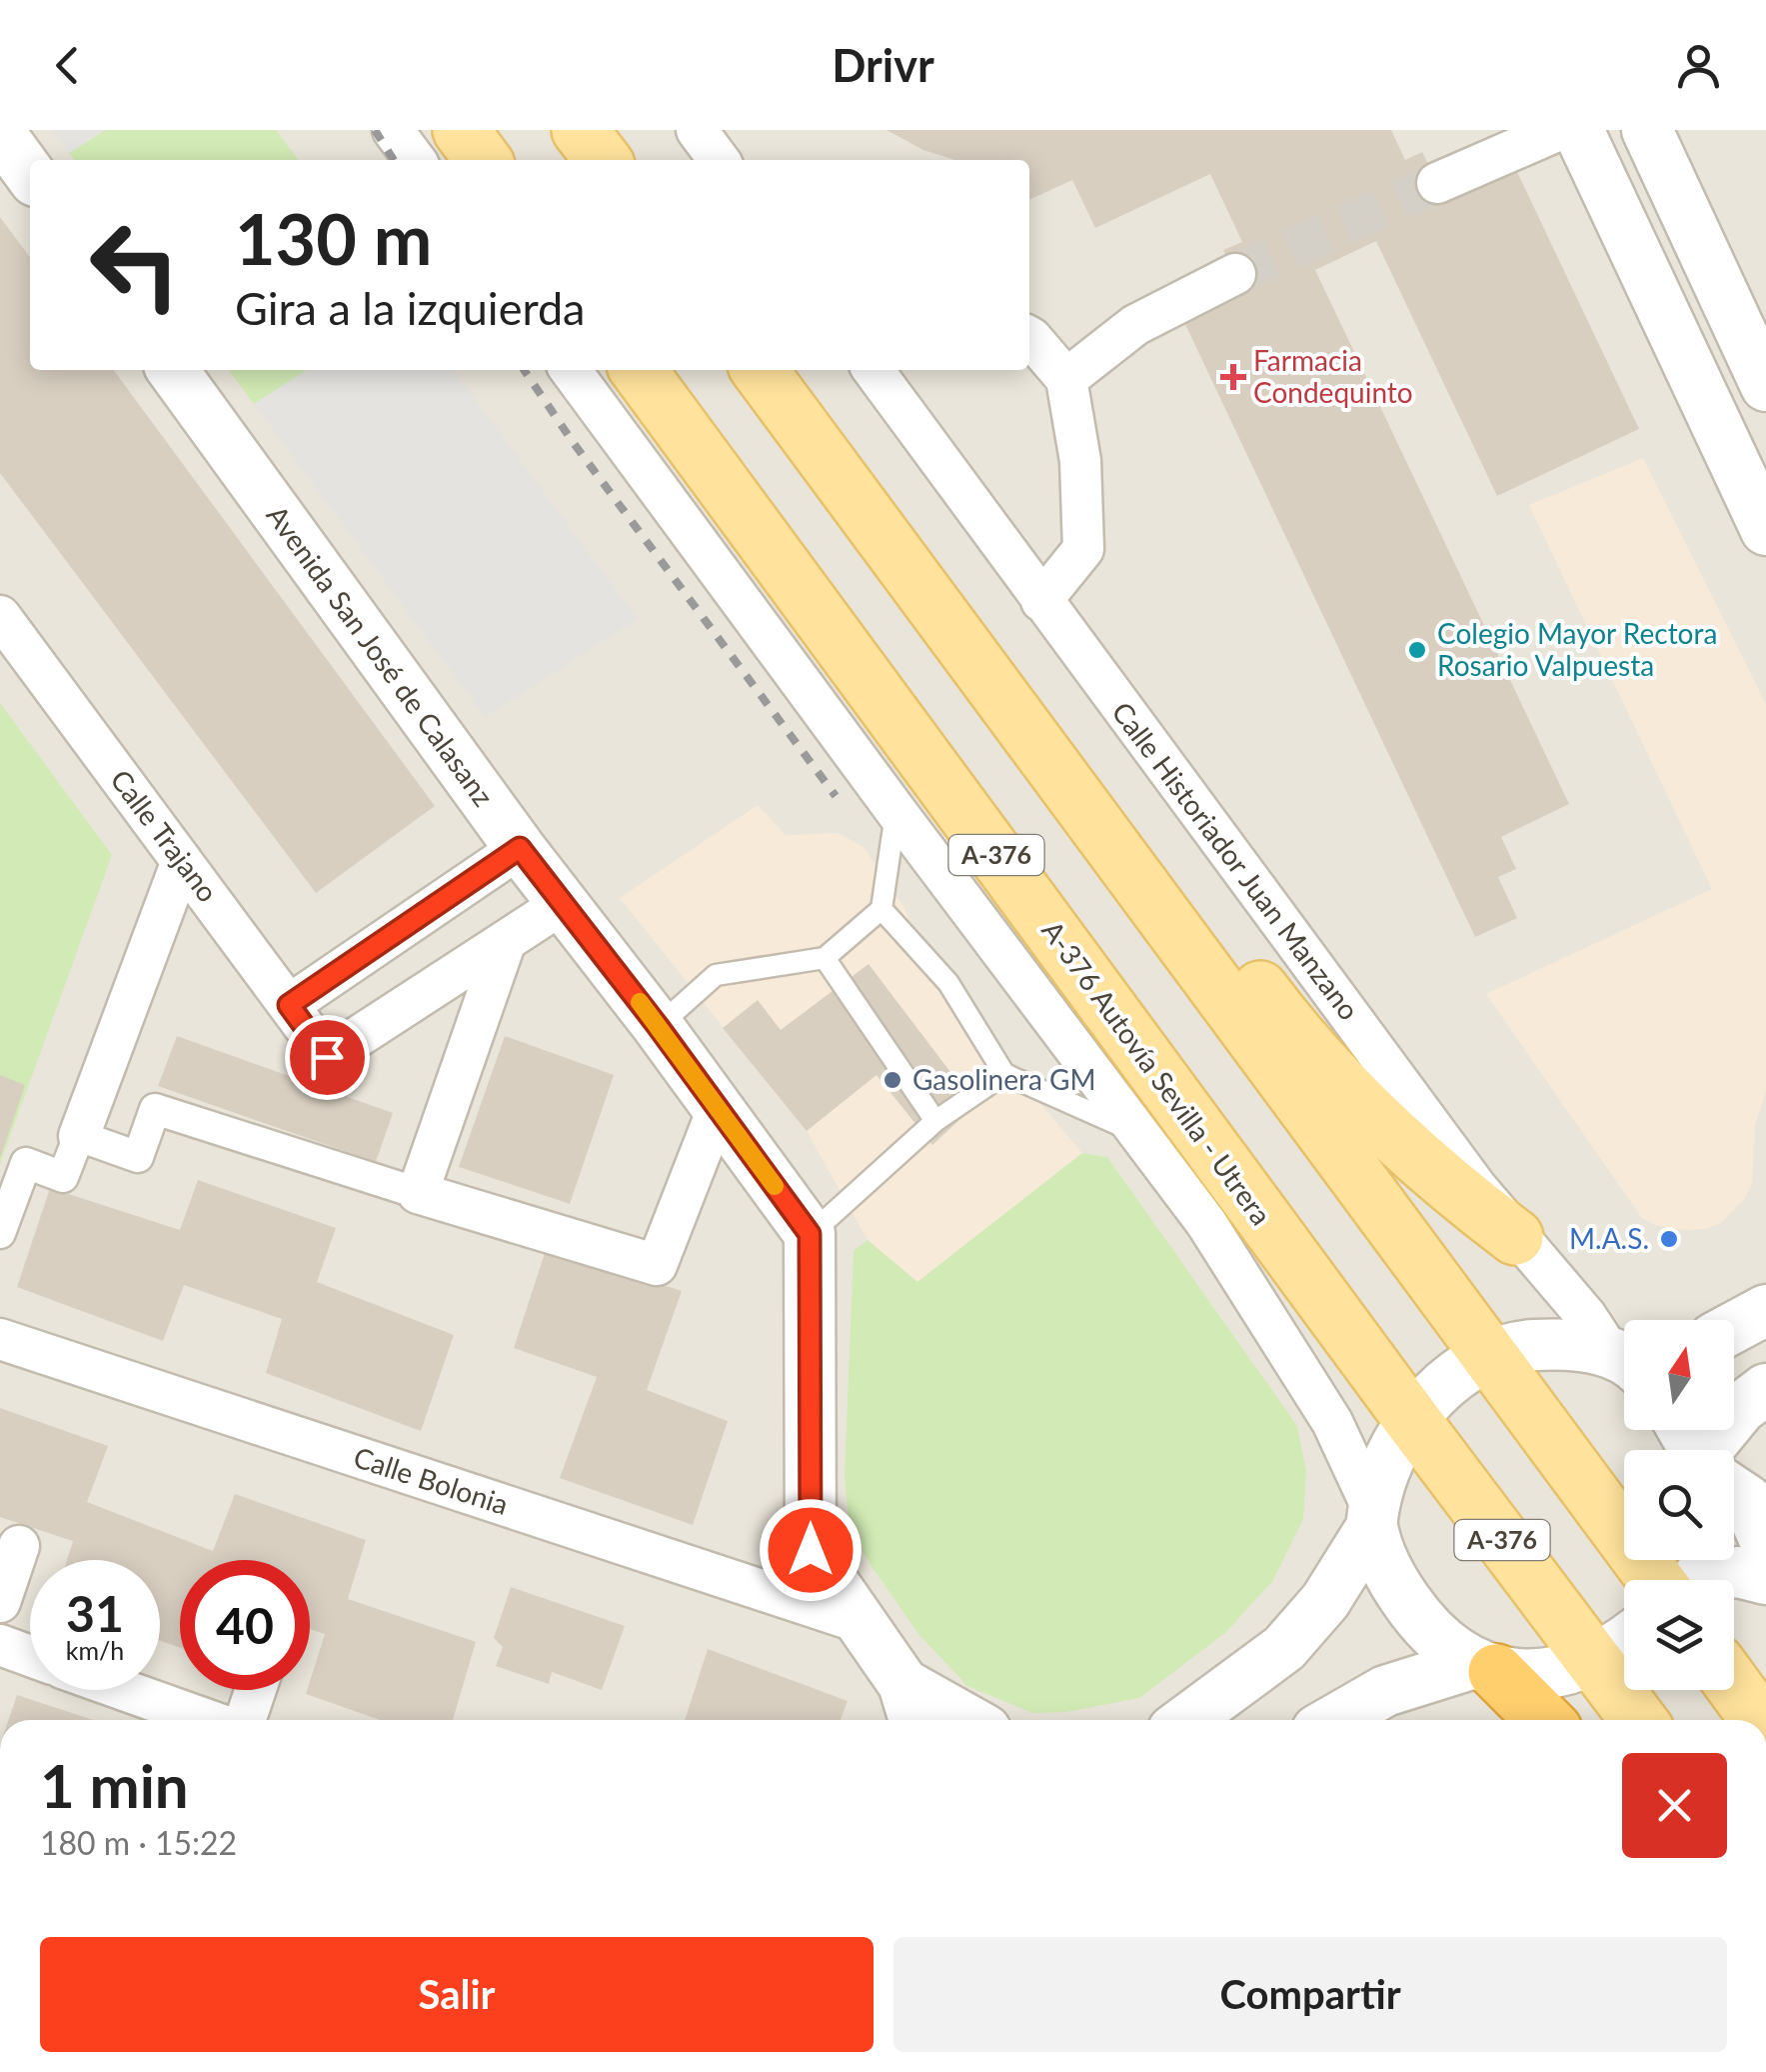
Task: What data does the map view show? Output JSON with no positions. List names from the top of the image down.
{
  "streets": {
    "main road": ["A-376", "A-376 Autovía Sevilla - Utrera"],
    "street": [
      "Avenida San José de Calasanz",
      "Calle Trajano",
      "Calle Historiador Juan Manzano",
      "Calle Bolonia"
    ]
  },
  "places": {
    "health": ["Farmacia Condequinto"],
    "other": ["Colegio Mayor Rectora Rosario Valpuesta", "Gasolinera GM", "M.A.S."]
  },
  "north": "top",
  "page": {
    "header": "Drivr",
    "turn": ["130 m", "Gira a la izquierda"],
    "speed": "31 km/h",
    "limit": "40",
    "heading": ["1 min", "180 m · 15:22"],
    "buttons": ["Salir", "Compartir"]
  }
}
